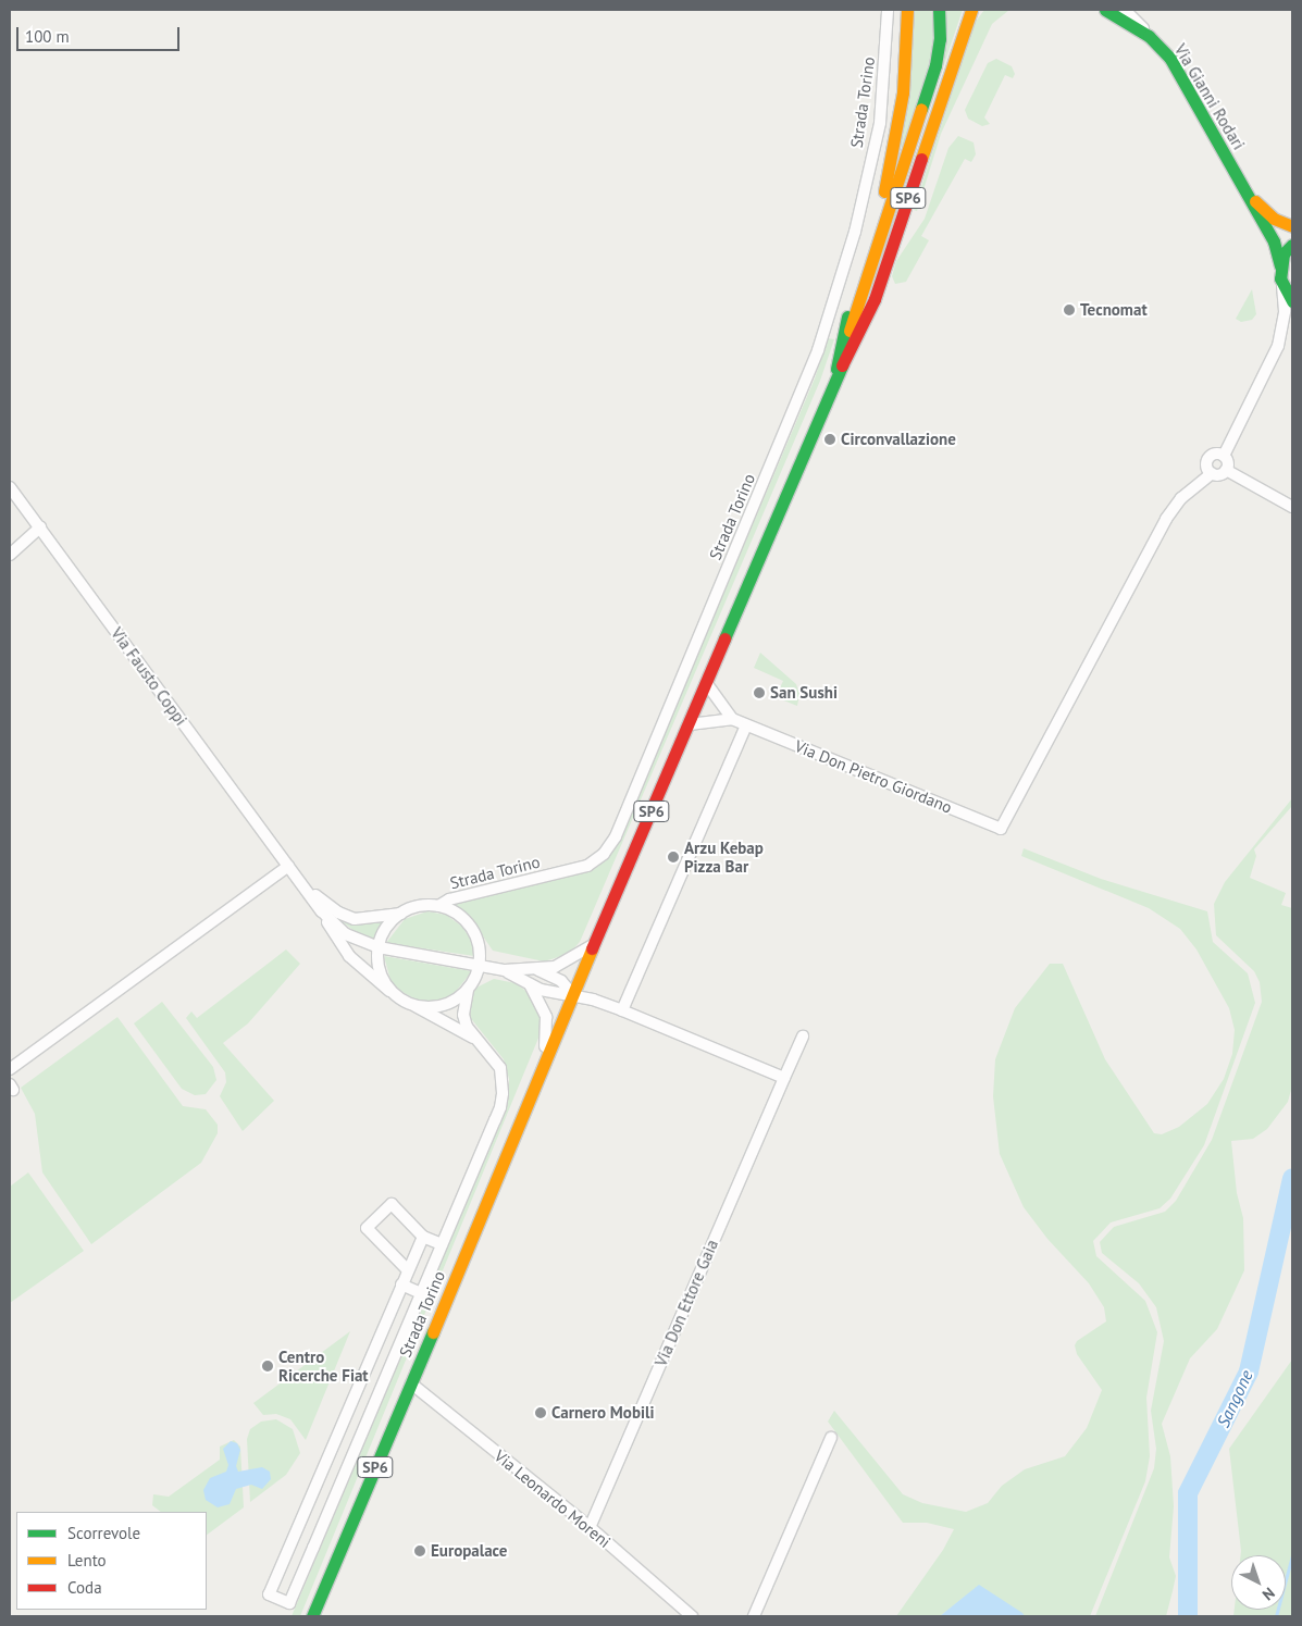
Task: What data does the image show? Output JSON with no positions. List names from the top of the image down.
{
  "streets": {
    "main road": ["Via Gianni Rodari", "Strada Torino", "SP6"],
    "street": [
      "Via Fausto Coppi",
      "Via Don Pietro Giordano",
      "Via Don Ettore Gaia",
      "Via Leonardo Moreni"
    ]
  },
  "crossings": [
    ["Strada Torino", "SP6"],
    ["Strada Torino", "Via Fausto Coppi"],
    ["Strada Torino", "Via Leonardo Moreni"],
    ["Via Don Ettore Gaia", "Via Leonardo Moreni"]
  ],
  "water": ["Sangone"],
  "places": [
    "Tecnomat",
    "Circonvallazione",
    "San Sushi",
    "Arzu Kebap Pizza Bar",
    "Centro Ricerche Fiat",
    "Carnero Mobili",
    "Europalace"
  ],
  "legend": ["Scorrevole", "Lento", "Coda"],
  "scale_bar": "100 m",
  "north": "bottom right"
}
